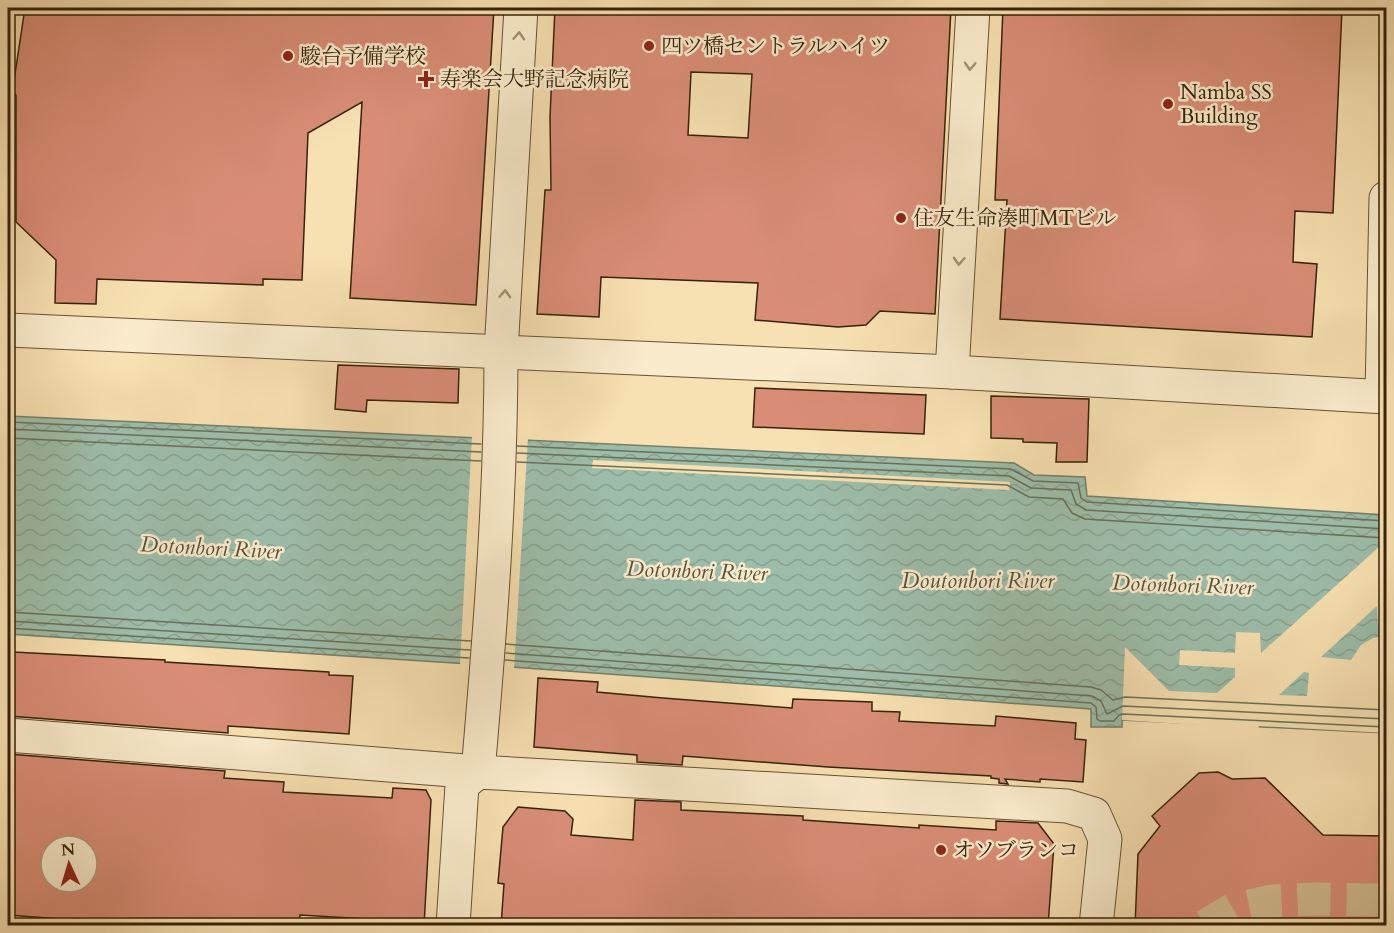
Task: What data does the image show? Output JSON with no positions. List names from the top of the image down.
{
  "water": ["Dotonbori River", "Doutonbori River"],
  "places": {
    "other": [
      "四ツ橋セントラルハイツ",
      "駿台予備学校",
      "Namba SS Building",
      "住友生命湊町MTビル",
      "オソブランコ"
    ],
    "health": ["寿楽会大野記念病院"]
  },
  "north": "top"
}
